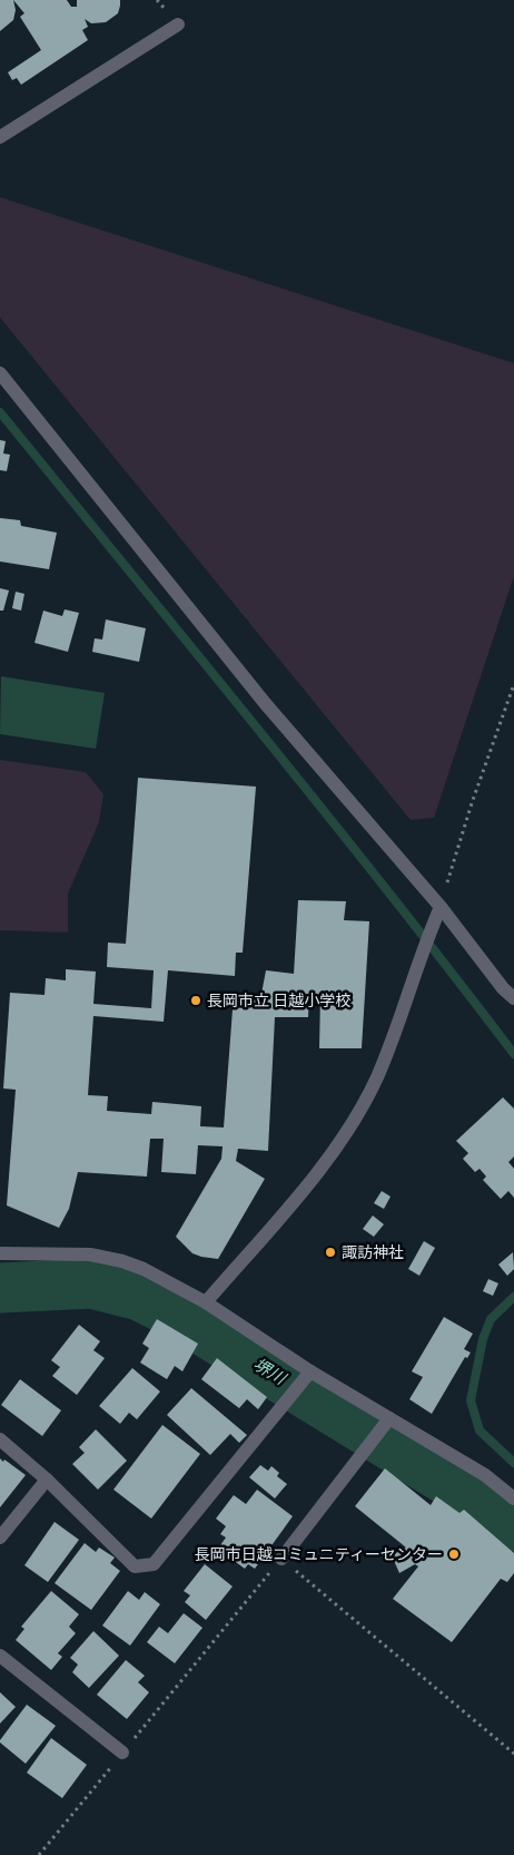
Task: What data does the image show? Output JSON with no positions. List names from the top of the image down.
{
  "water": ["堺川"],
  "places": ["長岡市立 日越小学校", "諏訪神社", "長岡市日越コミュニティーセンター"]
}
